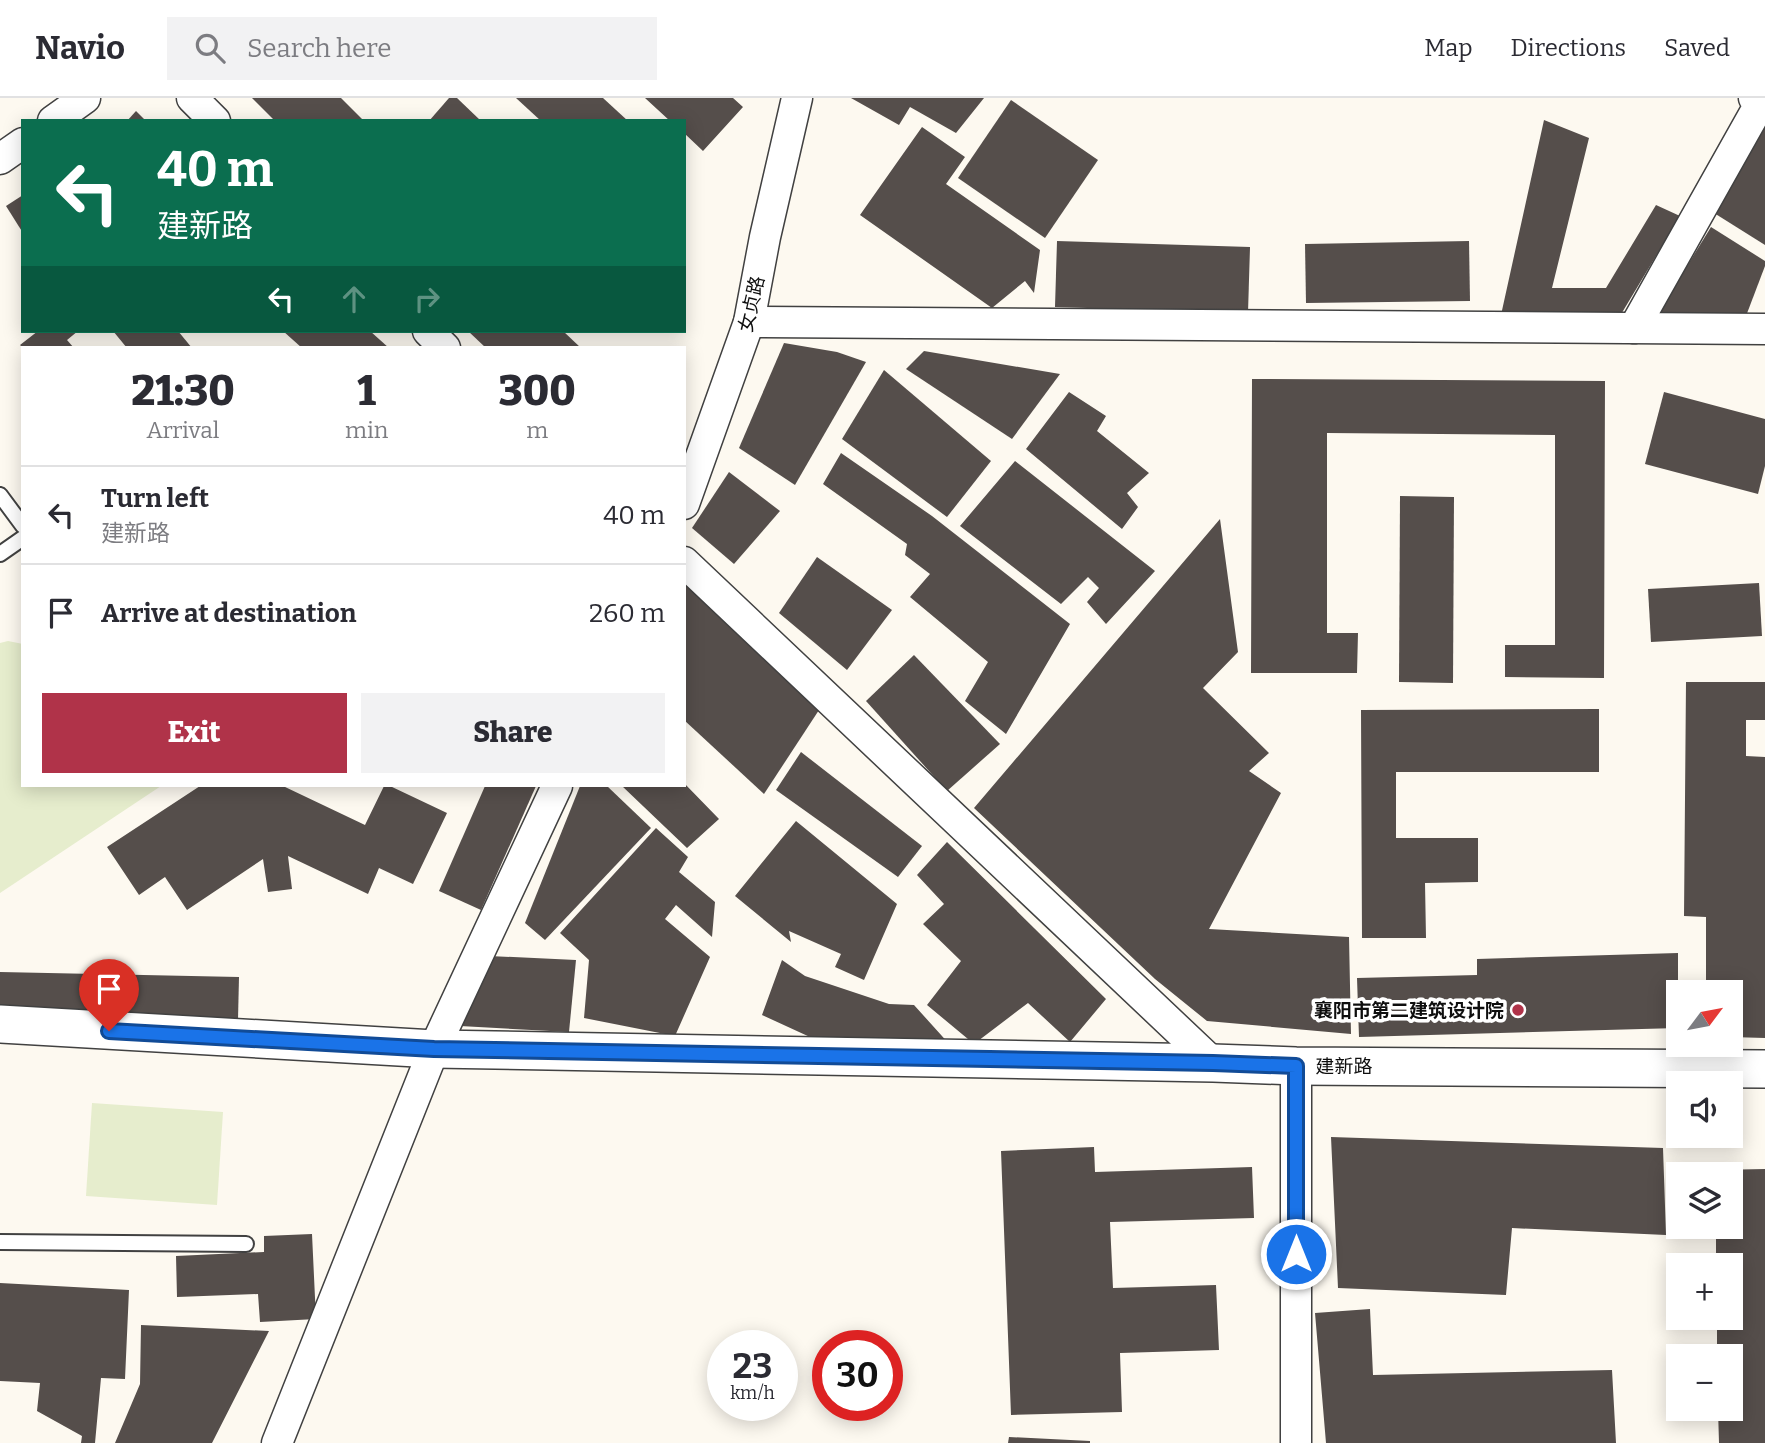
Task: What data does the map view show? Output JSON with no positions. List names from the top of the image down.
{
  "streets": {
    "street": ["女贞路", "建新路"]
  },
  "places": ["襄阳市第二建筑设计院"],
  "north": "top right",
  "page": {
    "header": "Navio",
    "search": "Search here",
    "nav": ["Map", "Directions", "Saved"],
    "turn": ["40 m", "建新路"],
    "eta": [
      "21:30",
      "Arrival",
      "1",
      "min",
      "300",
      "m"
    ],
    "list": [
      {
        "name": "Turn left",
        "note": "建新路",
        "value": "40 m"
      },
      {
        "name": "Arrive at destination",
        "value": "260 m"
      }
    ],
    "buttons": ["Exit", "Share"],
    "map_buttons": ["+", "−"],
    "speed": "23 km/h",
    "limit": "30"
  }
}
